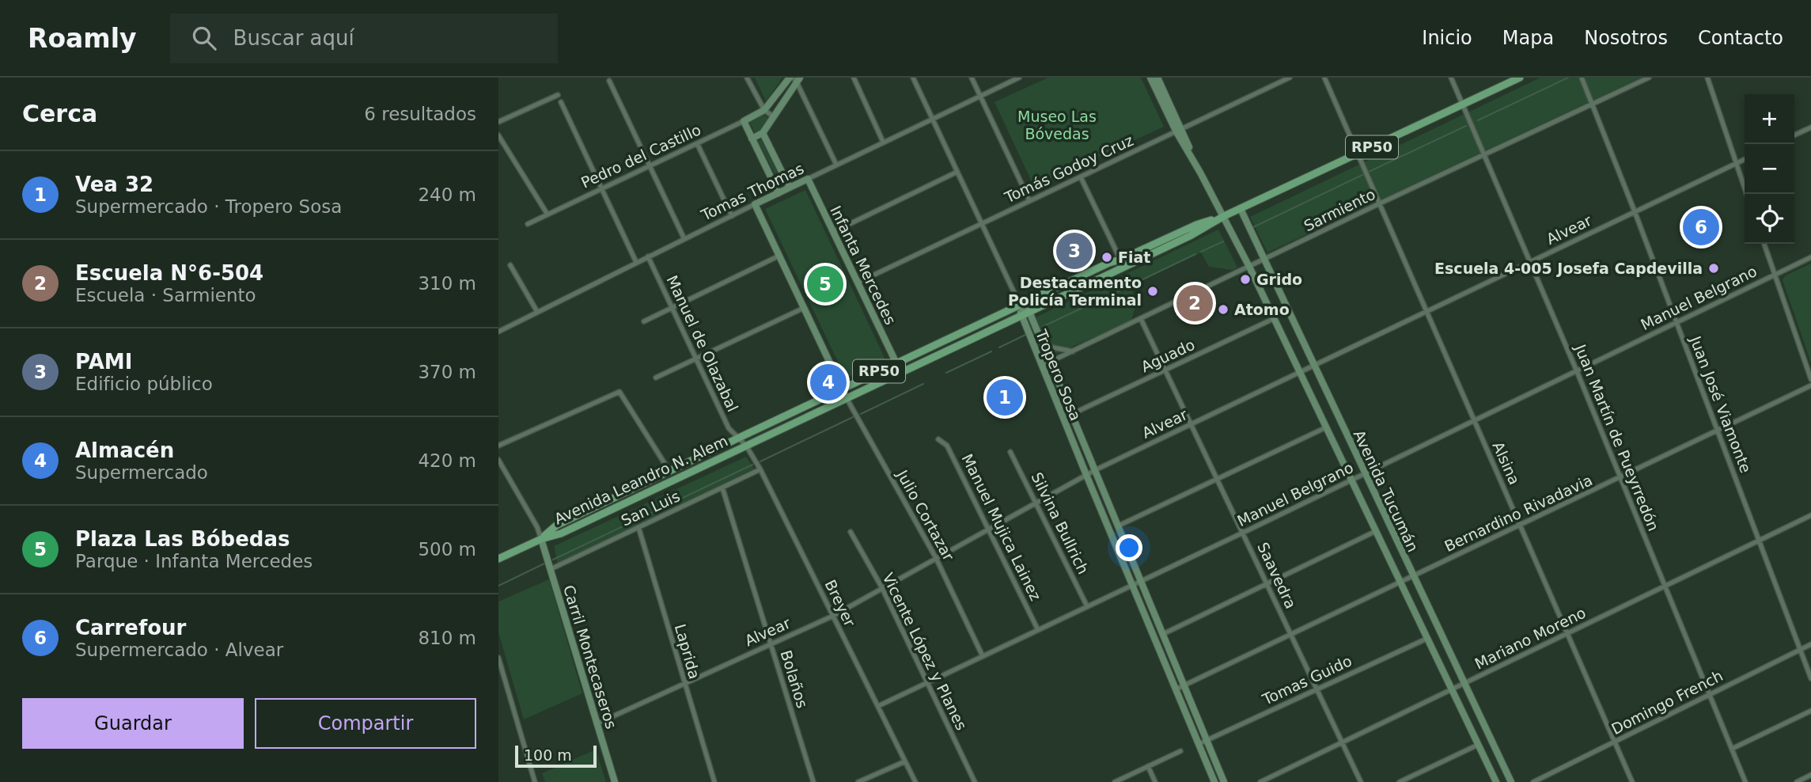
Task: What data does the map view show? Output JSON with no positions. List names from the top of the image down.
{
  "streets": {
    "main road": ["RP50", "Avenida Leandro N. Alem"],
    "street": [
      "Pedro del Castillo",
      "Tomás Godoy Cruz",
      "Tomas Thomas",
      "Sarmiento",
      "Alvear",
      "Infanta Mercedes",
      "Manuel Belgrano",
      "Manuel de Olazabal",
      "Aguado",
      "Tropero Sosa",
      "Juan José Viamonte",
      "Juan Martín de Pueyrredón",
      "Alsina",
      "Avenida Tucumán",
      "San Luis",
      "Bernardino Rivadavia",
      "Julio Cortazar",
      "Silvina Bullrich",
      "Manuel Mujica Lainez",
      "Saavedra",
      "Breyer",
      "Mariano Moreno",
      "Laprida",
      "Vicente López y Planes",
      "Carril Montecaseros",
      "Bolaños",
      "Tomas Guido",
      "Domingo French"
    ]
  },
  "crossings": [
    ["RP50", "Avenida Leandro N. Alem"],
    ["RP50", "Carril Montecaseros"],
    ["Tomás Godoy Cruz", "Infanta Mercedes"],
    ["Tomás Godoy Cruz", "Avenida Tucumán"],
    ["Tomas Thomas", "Infanta Mercedes"],
    ["Tomas Thomas", "Manuel de Olazabal"],
    ["Tomas Thomas", "Julio Cortazar"],
    ["Sarmiento", "Tropero Sosa"],
    ["Sarmiento", "Juan José Viamonte"],
    ["Sarmiento", "Juan Martín de Pueyrredón"],
    ["Sarmiento", "Alsina"],
    ["Sarmiento", "Avenida Tucumán"],
    ["Sarmiento", "Saavedra"],
    ["Alvear", "Tropero Sosa"],
    ["Alvear", "Juan José Viamonte"],
    ["Alvear", "Juan Martín de Pueyrredón"],
    ["Alvear", "Alsina"],
    ["Alvear", "Avenida Tucumán"],
    ["Alvear", "Julio Cortazar"],
    ["Alvear", "Silvina Bullrich"],
    ["Alvear", "Manuel Mujica Lainez"],
    ["Alvear", "Saavedra"],
    ["Alvear", "Breyer"],
    ["Alvear", "Laprida"],
    ["Alvear", "Vicente López y Planes"],
    ["Alvear", "Carril Montecaseros"],
    ["Alvear", "Bolaños"],
    ["Infanta Mercedes", "Avenida Leandro N. Alem"],
    ["Manuel Belgrano", "Tropero Sosa"],
    ["Manuel Belgrano", "Juan José Viamonte"],
    ["Manuel Belgrano", "Juan Martín de Pueyrredón"],
    ["Manuel Belgrano", "Alsina"],
    ["Manuel Belgrano", "Avenida Tucumán"],
    ["Manuel Belgrano", "Julio Cortazar"],
    ["Manuel Belgrano", "Silvina Bullrich"],
    ["Manuel Belgrano", "Manuel Mujica Lainez"],
    ["Manuel Belgrano", "Saavedra"],
    ["Manuel Belgrano", "Breyer"],
    ["Manuel Belgrano", "Vicente López y Planes"],
    ["Manuel de Olazabal", "Avenida Leandro N. Alem"],
    ["Manuel de Olazabal", "Breyer"],
    ["Aguado", "Tropero Sosa"],
    ["Aguado", "Avenida Tucumán"],
    ["Aguado", "Saavedra"],
    ["Tropero Sosa", "Avenida Leandro N. Alem"],
    ["Tropero Sosa", "Bernardino Rivadavia"],
    ["Tropero Sosa", "Tomas Guido"],
    ["Juan José Viamonte", "Bernardino Rivadavia"],
    ["Juan José Viamonte", "Mariano Moreno"],
    ["Juan José Viamonte", "Domingo French"],
    ["Juan Martín de Pueyrredón", "Avenida Leandro N. Alem"],
    ["Juan Martín de Pueyrredón", "Bernardino Rivadavia"],
    ["Juan Martín de Pueyrredón", "Mariano Moreno"],
    ["Juan Martín de Pueyrredón", "Domingo French"],
    ["Alsina", "Avenida Leandro N. Alem"],
    ["Alsina", "Bernardino Rivadavia"],
    ["Alsina", "Mariano Moreno"],
    ["Alsina", "Domingo French"],
    ["Avenida Leandro N. Alem", "Avenida Tucumán"],
    ["Avenida Leandro N. Alem", "Julio Cortazar"],
    ["Avenida Leandro N. Alem", "Breyer"],
    ["Avenida Leandro N. Alem", "Carril Montecaseros"],
    ["Avenida Tucumán", "Bernardino Rivadavia"],
    ["Avenida Tucumán", "Mariano Moreno"],
    ["Avenida Tucumán", "Tomas Guido"],
    ["San Luis", "Breyer"],
    ["San Luis", "Laprida"],
    ["San Luis", "Carril Montecaseros"],
    ["San Luis", "Bolaños"],
    ["Bernardino Rivadavia", "Saavedra"],
    ["Saavedra", "Mariano Moreno"],
    ["Saavedra", "Tomas Guido"]
  ],
  "parks": ["Museo Las Bóvedas"],
  "places": [
    "Fiat",
    "Escuela 4-005 Josefa Capdevilla",
    "Grido",
    "Destacamento Policía Terminal",
    "Atomo"
  ],
  "scale_bar": "100 m",
  "page": {
    "header": "Roamly",
    "search": "Buscar aquí",
    "nav": [
      "Inicio",
      "Mapa",
      "Nosotros",
      "Contacto"
    ],
    "heading": ["Cerca", "6 resultados"],
    "map_buttons": ["+", "−"],
    "list": [
      {
        "mark": "1",
        "name": "Vea 32",
        "note": "Supermercado · Tropero Sosa",
        "value": "240 m"
      },
      {
        "mark": "2",
        "name": "Escuela N°6-504",
        "note": "Escuela · Sarmiento",
        "value": "310 m"
      },
      {
        "mark": "3",
        "name": "PAMI",
        "note": "Edificio público",
        "value": "370 m"
      },
      {
        "mark": "4",
        "name": "Almacén",
        "note": "Supermercado",
        "value": "420 m"
      },
      {
        "mark": "5",
        "name": "Plaza Las Bóbedas",
        "note": "Parque · Infanta Mercedes",
        "value": "500 m"
      },
      {
        "mark": "6",
        "name": "Carrefour",
        "note": "Supermercado · Alvear",
        "value": "810 m"
      }
    ],
    "pins": [
      "6",
      "3",
      "5",
      "2",
      "4",
      "1"
    ],
    "buttons": ["Guardar", "Compartir"],
    "scale": "100 m"
  }
}
